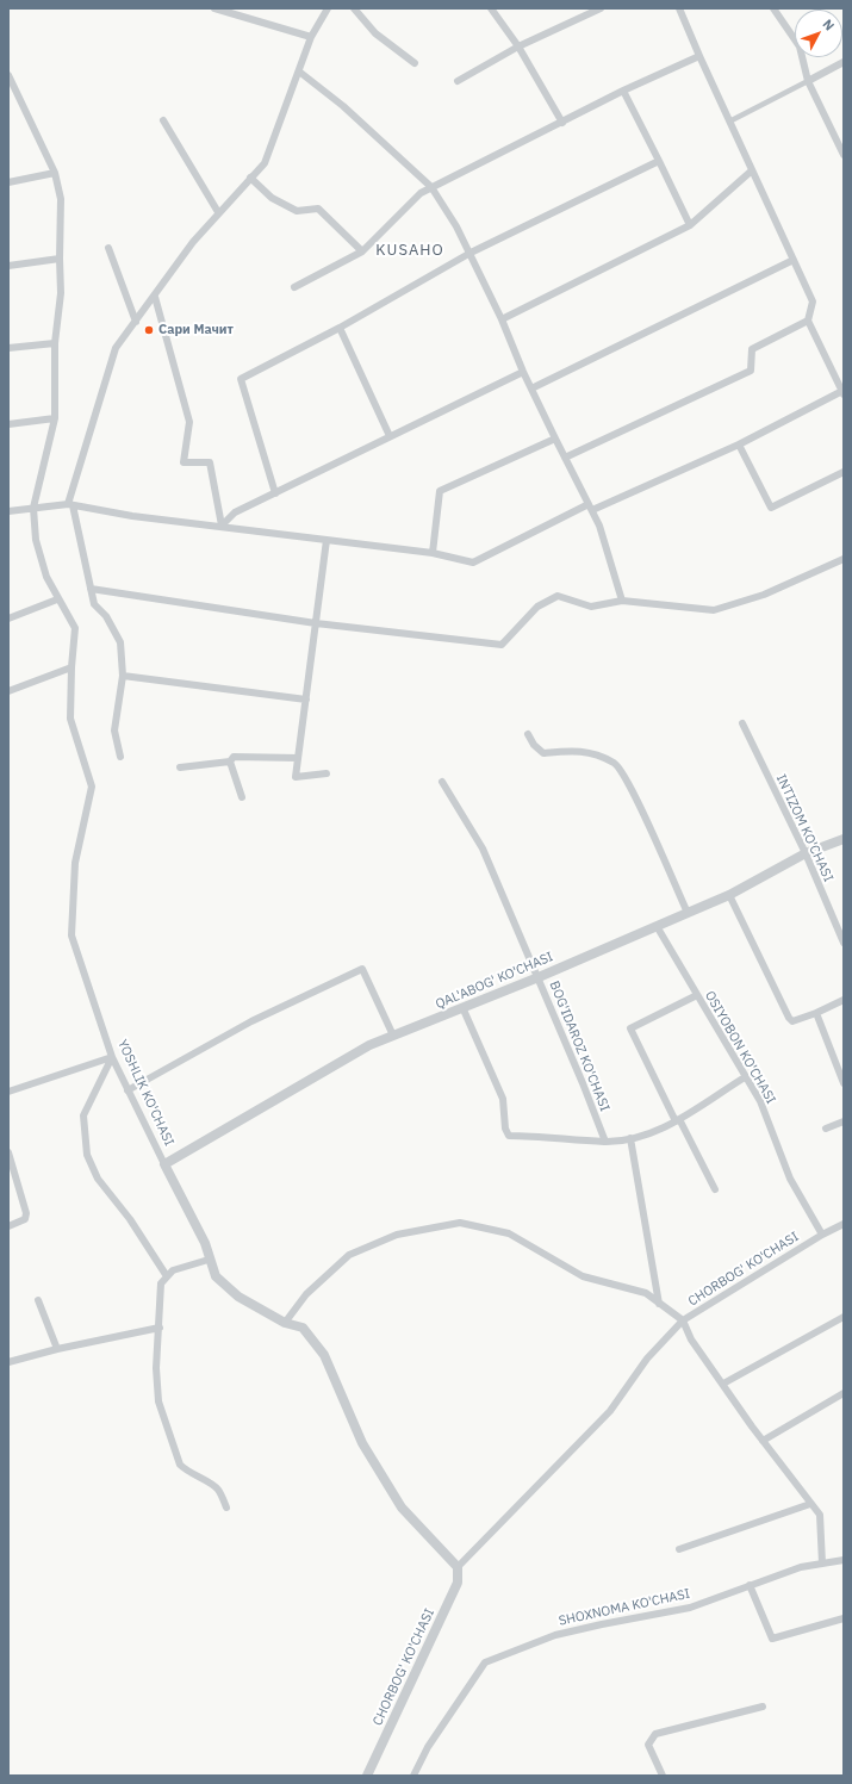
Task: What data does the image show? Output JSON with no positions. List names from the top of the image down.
{
  "streets": {
    "street": [
      "INTIZOM KO'CHASI",
      "QAL'ABOG' KO'CHASI",
      "BOG'IDAROZ KO'CHASI",
      "OSIYOBON KO'CHASI",
      "YOSHLIK KO'CHASI",
      "СHORBOG' KO'CHASI",
      "SHOXNOMA KO'CHASI",
      "CHORBOG' KO'CHASI"
    ]
  },
  "crossings": [
    ["INTIZOM KO'CHASI", "QAL'ABOG' KO'CHASI"],
    ["QAL'ABOG' KO'CHASI", "BOG'IDAROZ KO'CHASI"],
    ["QAL'ABOG' KO'CHASI", "OSIYOBON KO'CHASI"],
    ["QAL'ABOG' KO'CHASI", "YOSHLIK KO'CHASI"],
    ["OSIYOBON KO'CHASI", "СHORBOG' KO'CHASI"],
    ["YOSHLIK KO'CHASI", "СHORBOG' KO'CHASI"],
    ["YOSHLIK KO'CHASI", "CHORBOG' KO'CHASI"]
  ],
  "districts": ["KUSAHO"],
  "places": ["Сари Мачит"],
  "north": "top right"
}
